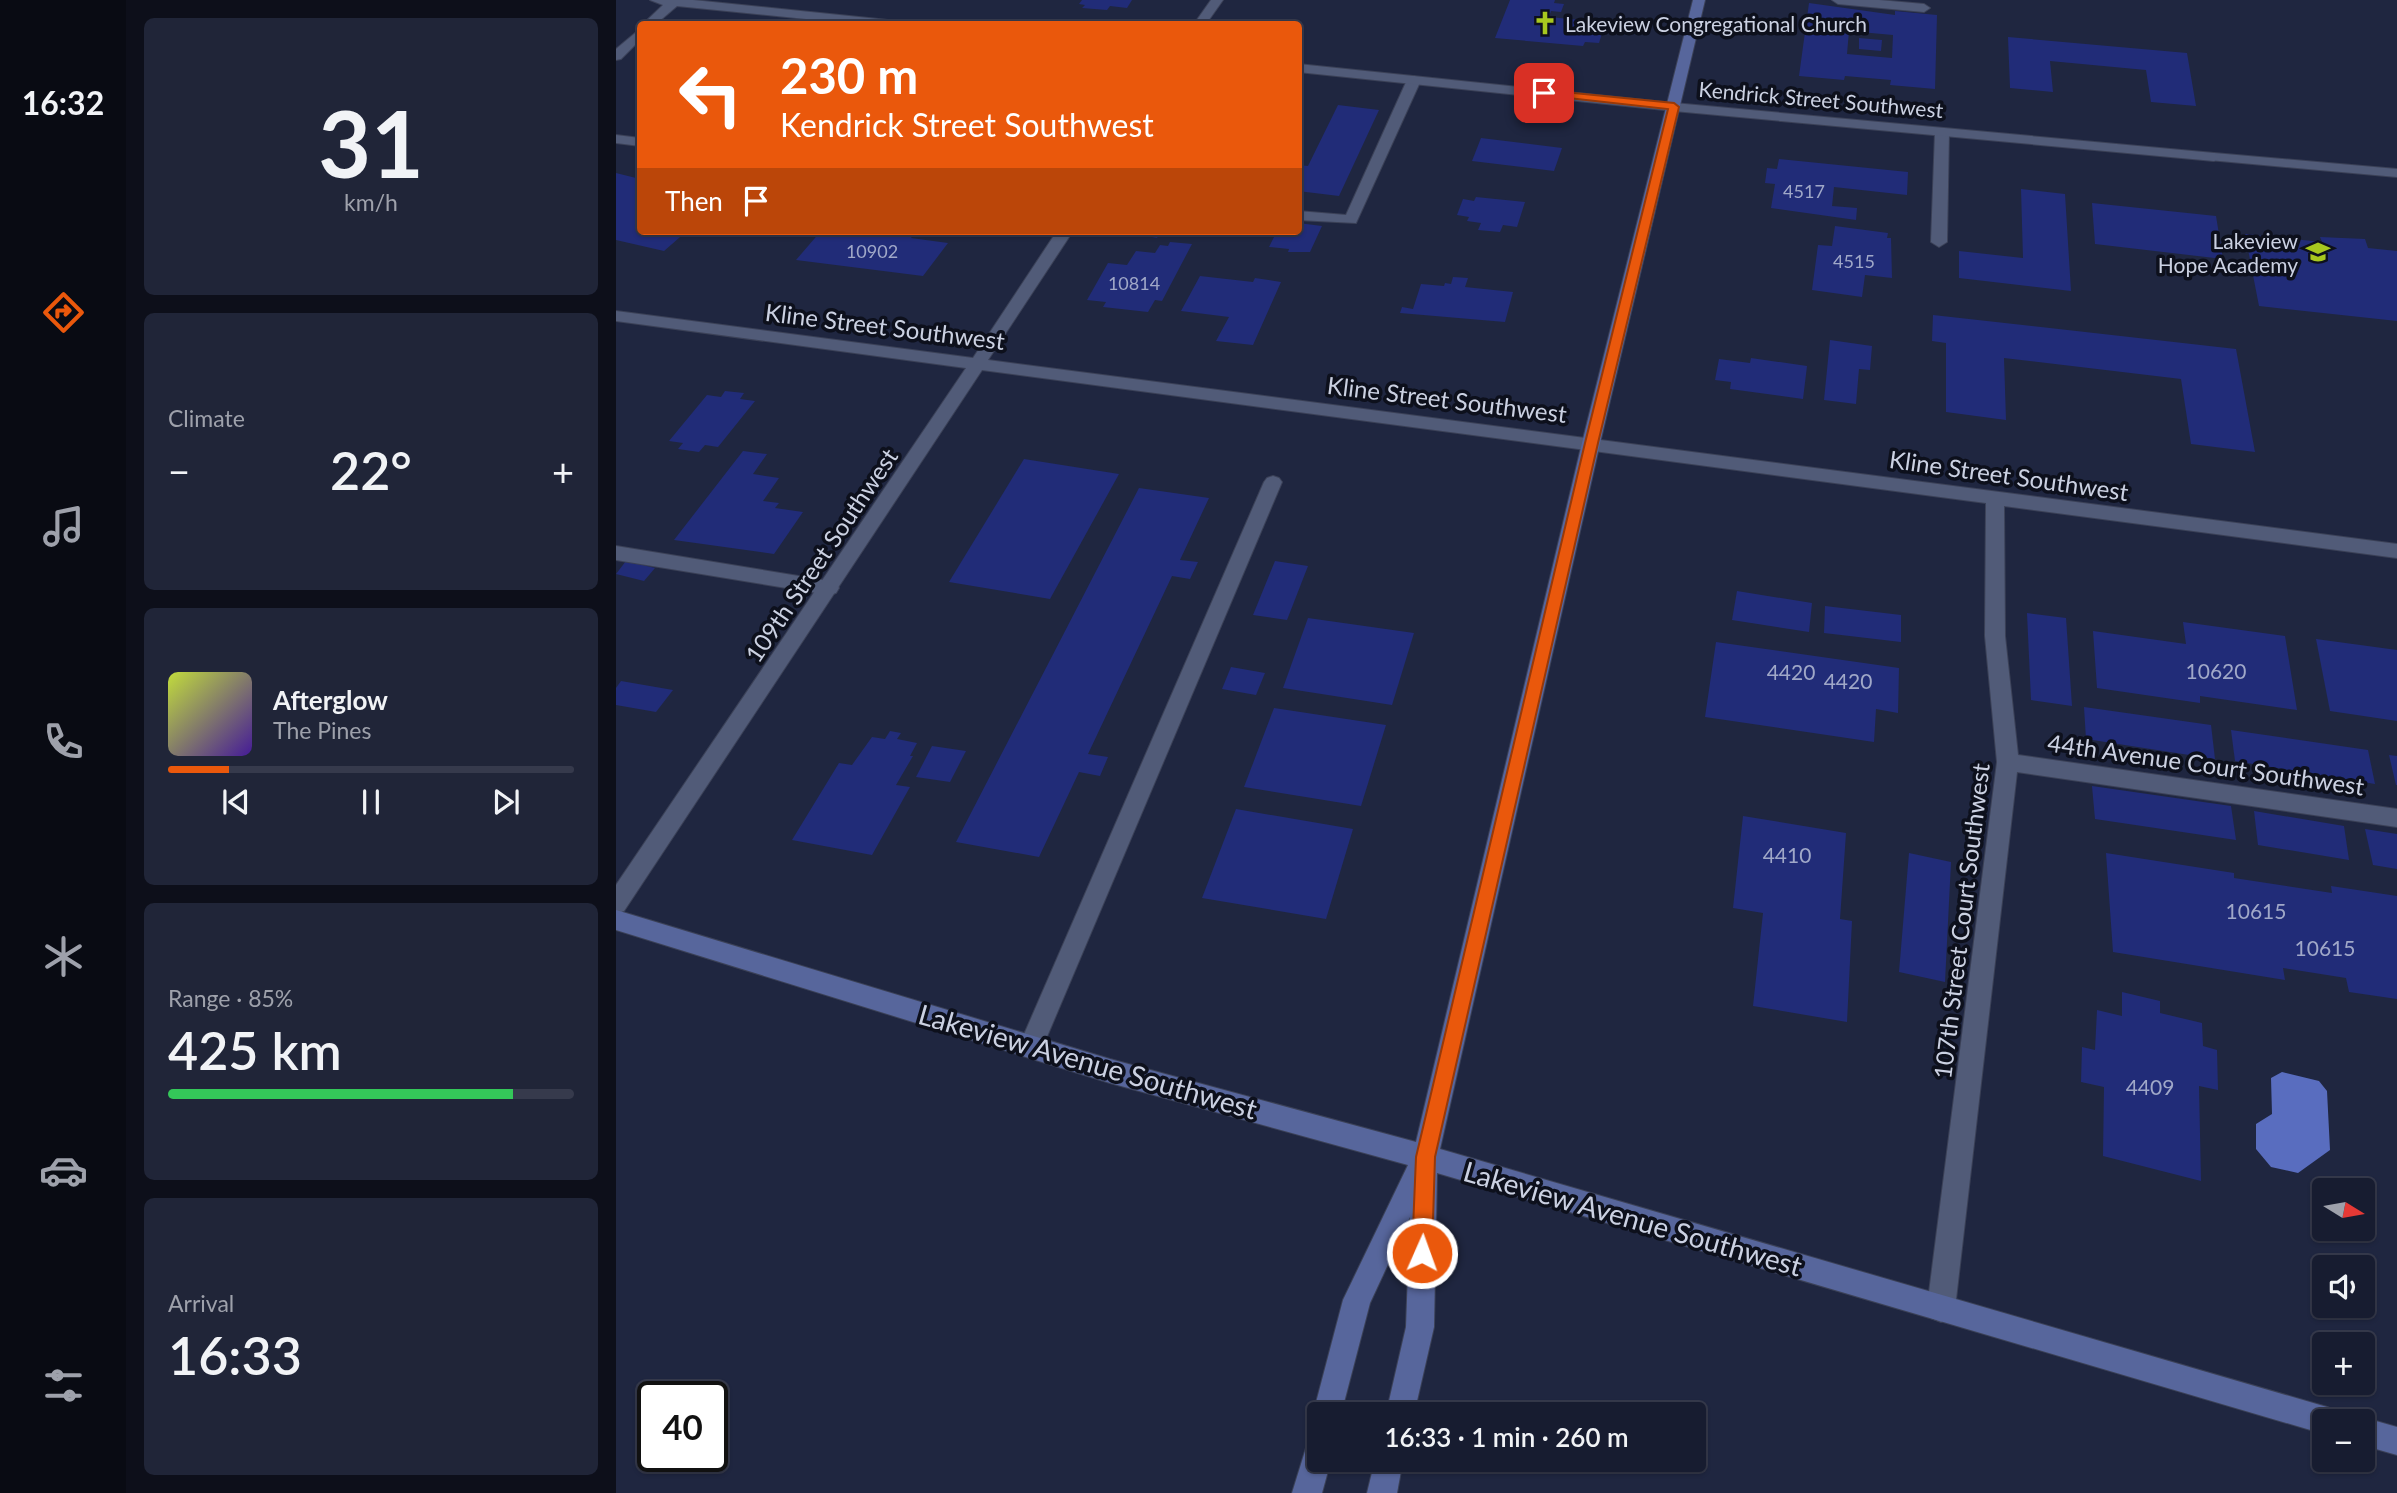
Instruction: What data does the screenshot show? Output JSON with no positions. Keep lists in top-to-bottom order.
{
  "streets": {
    "street": [
      "Kendrick Street Southwest",
      "Kline Street Southwest",
      "109th Street Southwest",
      "44th Avenue Court Southwest",
      "107th Street Court Southwest",
      "Lakeview Avenue Southwest"
    ]
  },
  "crossings": [
    ["Kline Street Southwest", "109th Street Southwest"],
    ["Kline Street Southwest", "107th Street Court Southwest"],
    ["44th Avenue Court Southwest", "107th Street Court Southwest"],
    ["107th Street Court Southwest", "Lakeview Avenue Southwest"]
  ],
  "places": {
    "church": ["Lakeview Congregational Church"],
    "school or university": ["Lakeview Hope Academy"]
  },
  "house_numbers": [
    "4517",
    "10902",
    "4515",
    "10814",
    "10620",
    "4420",
    "4420",
    "4410",
    "10615",
    "10615",
    "4409"
  ],
  "north": "right",
  "page": {
    "tabs": "16:32",
    "tile": [
      ["31", "km/h"],
      "Climate",
      ["Range · 85%", "425 km"],
      ["Arrival", "16:33"]
    ],
    "turn": ["230 m", "Kendrick Street Southwest"],
    "then": "Then",
    "heat": ["−", "22°", "+"],
    "song": ["Afterglow", "The Pines"],
    "map_buttons": ["+", "−"],
    "limit": "40",
    "trip": "16:33 · 1 min · 260 m"
  }
}
